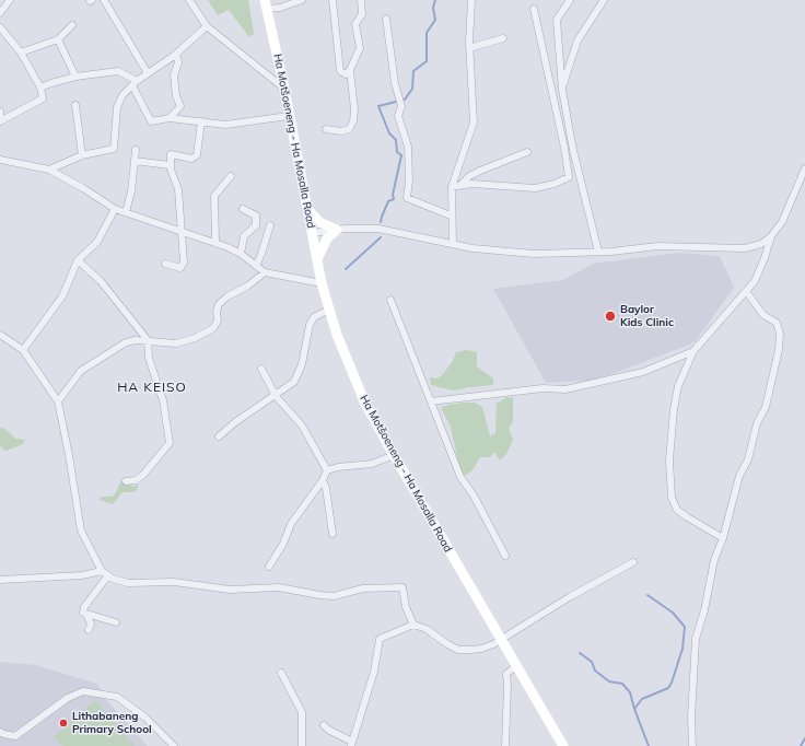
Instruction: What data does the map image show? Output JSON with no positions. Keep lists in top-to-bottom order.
{
  "streets": {
    "main road": ["Ha Motšoeneng - Ha Mosalla Road"]
  },
  "districts": ["HA KEISO"],
  "places": ["Baylor Kids Clinic", "Lithabaneng Primary School"]
}
